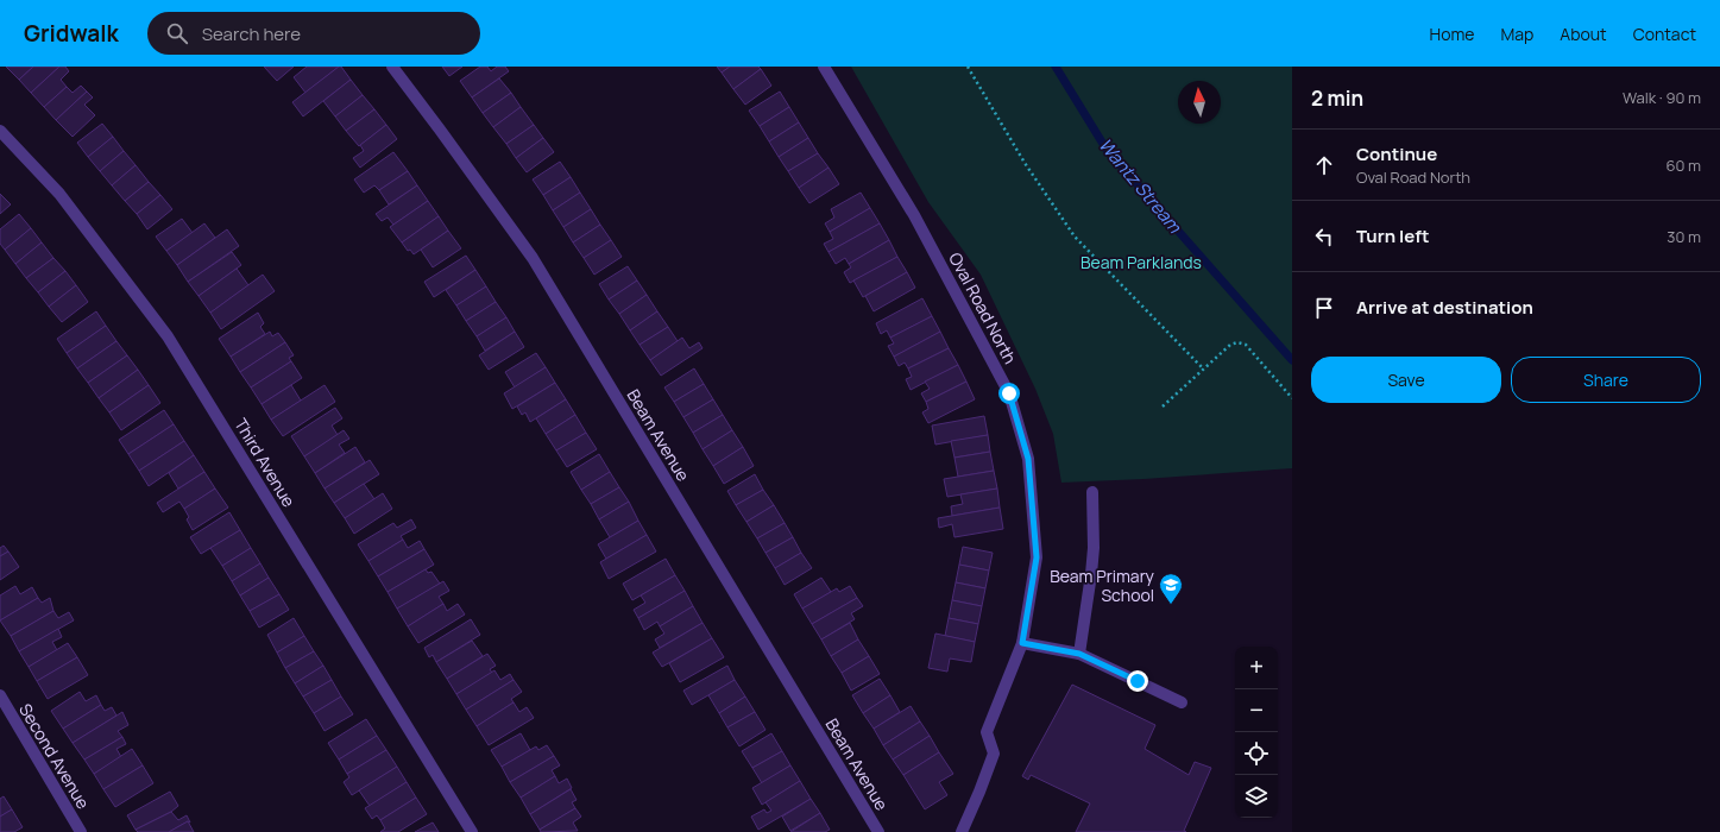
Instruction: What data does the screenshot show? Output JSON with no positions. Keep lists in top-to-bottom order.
{
  "streets": {
    "street": [
      "Oval Road North",
      "Beam Avenue",
      "Third Avenue",
      "Second Avenue"
    ]
  },
  "water": ["Wantz Stream"],
  "parks": ["Beam Parklands"],
  "places": {
    "school or university": ["Beam Primary School"]
  },
  "north": "top",
  "page": {
    "header": "Gridwalk",
    "search": "Search here",
    "nav": [
      "Home",
      "Map",
      "About",
      "Contact"
    ],
    "heading": ["2 min", "Walk · 90 m"],
    "list": [
      ["Continue", "Oval Road North", "60 m"],
      ["Turn left", "30 m"],
      "Arrive at destination"
    ],
    "buttons": ["Save", "Share"],
    "map_buttons": ["+", "−"]
  }
}
